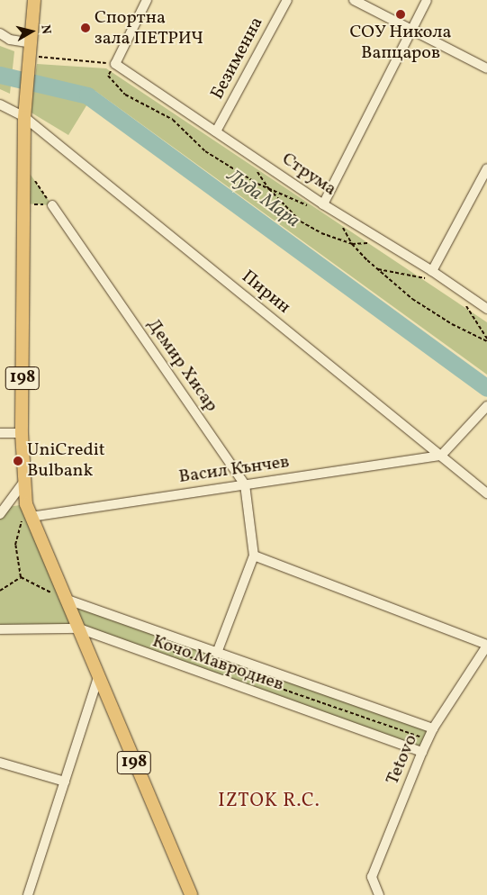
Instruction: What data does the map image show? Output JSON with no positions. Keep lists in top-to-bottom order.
{
  "streets": {
    "main road": ["198"],
    "street": [
      "Безименна",
      "Струма",
      "Пирин",
      "Демир Хисар",
      "Васил Кънчев",
      "Кочо Мавродиев",
      "Tetovo"
    ]
  },
  "crossings": [
    ["Безименна", "Струма"],
    ["Пирин", "198"],
    ["Пирин", "Васил Кънчев"],
    ["Демир Хисар", "Васил Кънчев"],
    ["Демир Хисар", "Кочо Мавродиев"],
    ["198", "Васил Кънчев"],
    ["198", "Кочо Мавродиев"],
    ["Кочо Мавродиев", "Tetovo"]
  ],
  "districts": ["IZTOK R.C."],
  "water": ["Луда Мара"],
  "places": ["СОУ Никола Вапцаров", "Спортна зала ПЕТРИЧ", "UniCredit Bulbank"],
  "north": "right"
}
